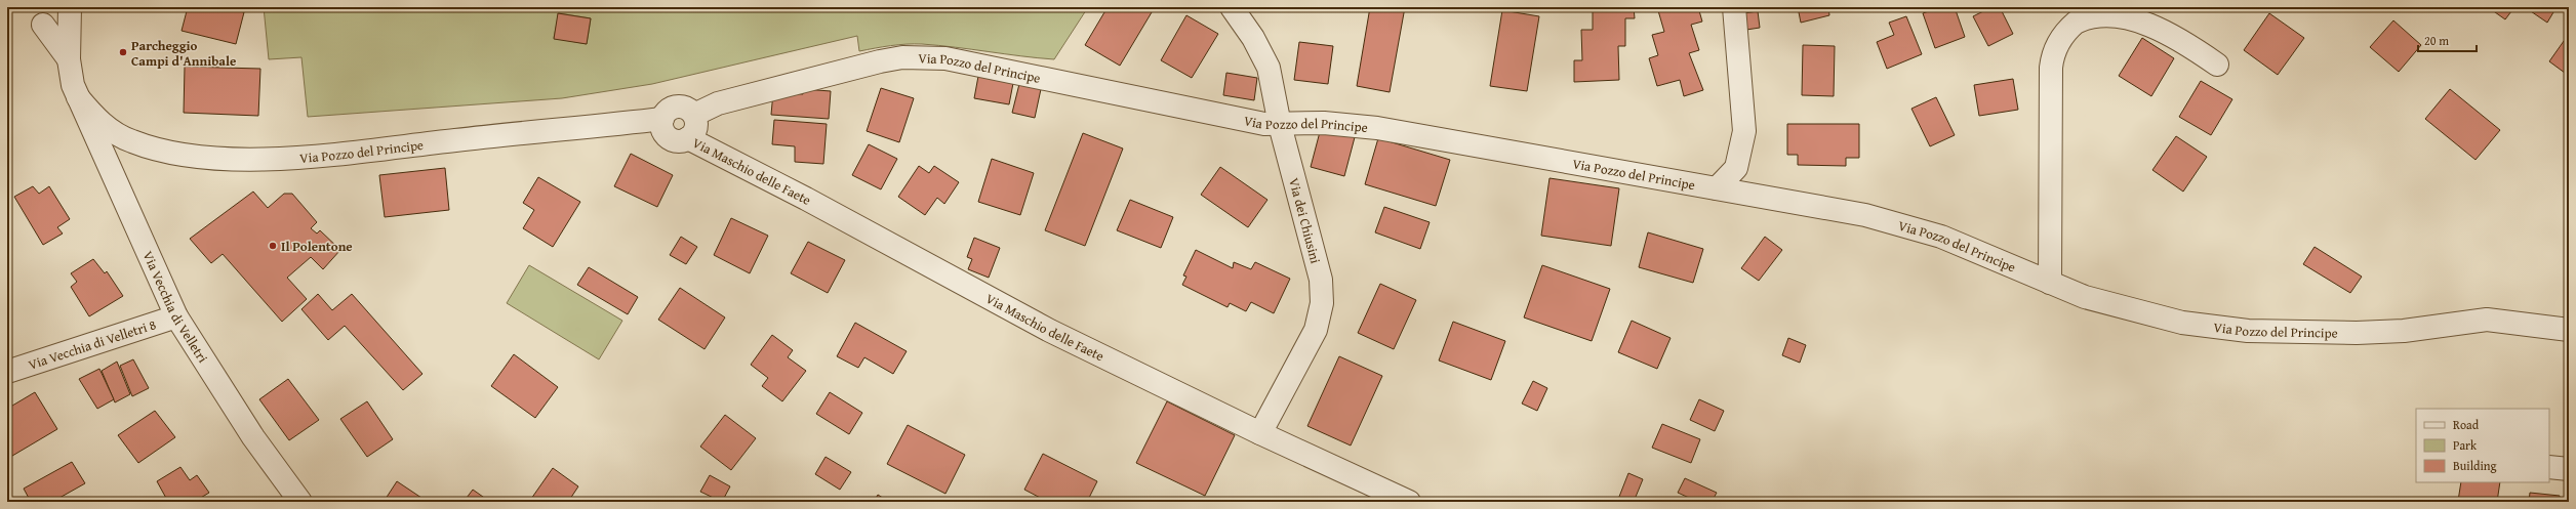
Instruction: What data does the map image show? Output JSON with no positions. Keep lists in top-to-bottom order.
{
  "streets": {
    "street": [
      "Via Pozzo del Principe",
      "Via Maschio delle Faete",
      "Via dei Chiusini",
      "Via Vecchia di Velletri",
      "Via Vecchia di Velletri 8"
    ]
  },
  "crossings": [
    ["Via Pozzo del Principe", "Via Maschio delle Faete"],
    ["Via Pozzo del Principe", "Via dei Chiusini"],
    ["Via Pozzo del Principe", "Via Vecchia di Velletri"],
    ["Via Maschio delle Faete", "Via dei Chiusini"],
    ["Via Vecchia di Velletri", "Via Vecchia di Velletri 8"]
  ],
  "places": ["Parcheggio Campi d'Annibale", "Il Polentone"],
  "legend": ["Road", "Park", "Building"],
  "scale_bar": "20 m"
}
